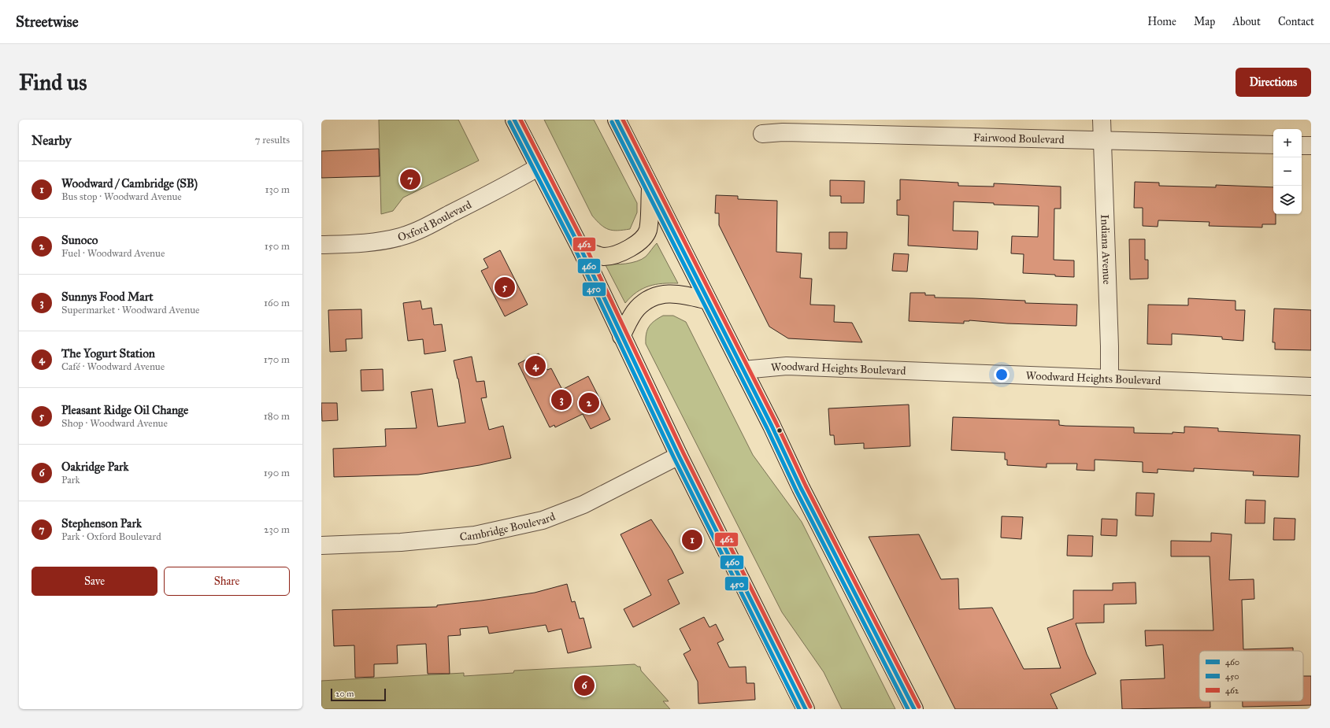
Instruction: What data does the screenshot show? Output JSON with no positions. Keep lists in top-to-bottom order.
{
  "streets": {
    "street": [
      "Fairwood Boulevard",
      "Oxford Boulevard",
      "Indiana Avenue",
      "Woodward Heights Boulevard",
      "Cambridge Boulevard"
    ]
  },
  "crossings": [
    ["Fairwood Boulevard", "Indiana Avenue"],
    ["Indiana Avenue", "Woodward Heights Boulevard"]
  ],
  "lines": ["transit line 460", "transit line 462", "transit line 450"],
  "legend": ["460", "450", "462"],
  "scale_bar": "20 m",
  "page": {
    "header": "Streetwise",
    "nav": [
      "Home",
      "Map",
      "About",
      "Contact"
    ],
    "buttons": [
      "Directions",
      ["Save", "Share"]
    ],
    "title": "Find us",
    "heading": ["Nearby", "7 results"],
    "map_buttons": ["+", "−"],
    "list": [
      {
        "mark": "1",
        "name": "Woodward / Cambridge (SB)",
        "note": "Bus stop · Woodward Avenue",
        "value": "130 m"
      },
      {
        "mark": "2",
        "name": "Sunoco",
        "note": "Fuel · Woodward Avenue",
        "value": "150 m"
      },
      {
        "mark": "3",
        "name": "Sunnys Food Mart",
        "note": "Supermarket · Woodward Avenue",
        "value": "160 m"
      },
      {
        "mark": "4",
        "name": "The Yogurt Station",
        "note": "Café · Woodward Avenue",
        "value": "170 m"
      },
      {
        "mark": "5",
        "name": "Pleasant Ridge Oil Change",
        "note": "Shop · Woodward Avenue",
        "value": "180 m"
      },
      {
        "mark": "6",
        "name": "Oakridge Park",
        "note": "Park",
        "value": "190 m"
      },
      {
        "mark": "7",
        "name": "Stephenson Park",
        "note": "Park · Oxford Boulevard",
        "value": "230 m"
      }
    ],
    "pins": [
      "7",
      "5",
      "4",
      "3",
      "2",
      "1",
      "6"
    ],
    "scale": "20 m"
  }
}
